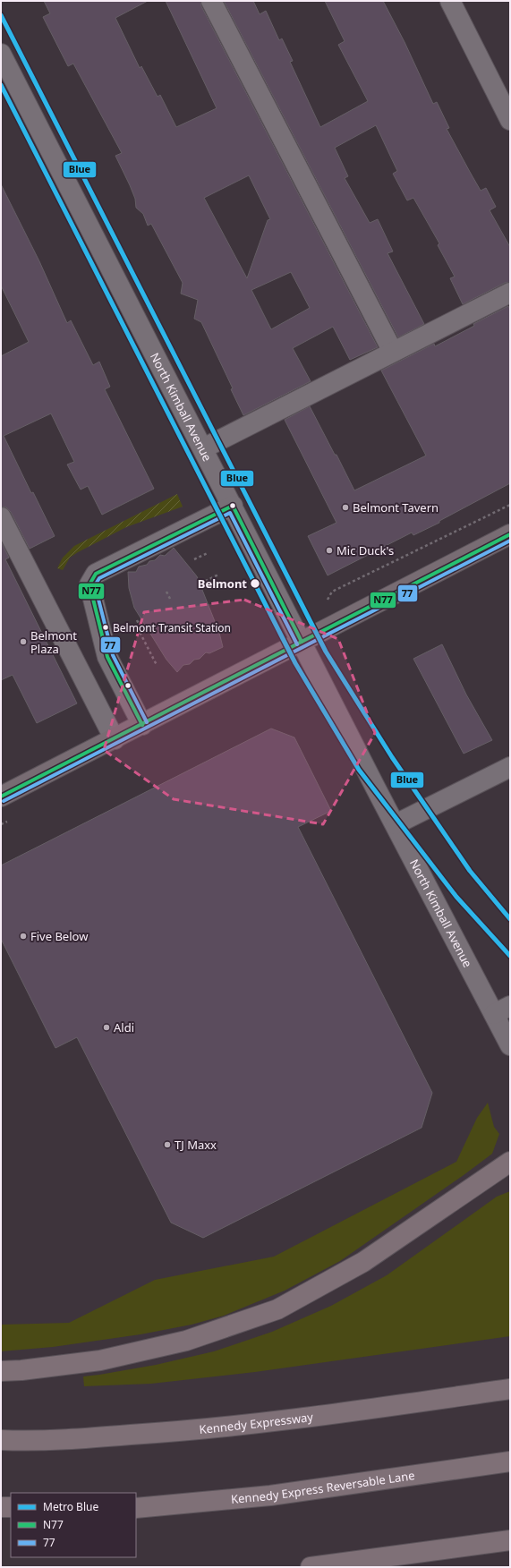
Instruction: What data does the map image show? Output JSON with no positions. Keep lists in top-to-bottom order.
{
  "streets": {
    "highway": ["Kennedy Expressway", "Kennedy Express Reversable Lane"],
    "street": ["North Kimball Avenue"]
  },
  "places": [
    "Belmont Tavern",
    "Mic Duck's",
    "Belmont",
    "Belmont Transit Station",
    "Belmont Plaza",
    "Five Below",
    "Aldi",
    "TJ Maxx"
  ],
  "lines": ["metro line Blue", "transit line N77", "transit line 77"],
  "legend": ["Metro Blue", "N77", "77"]
}
